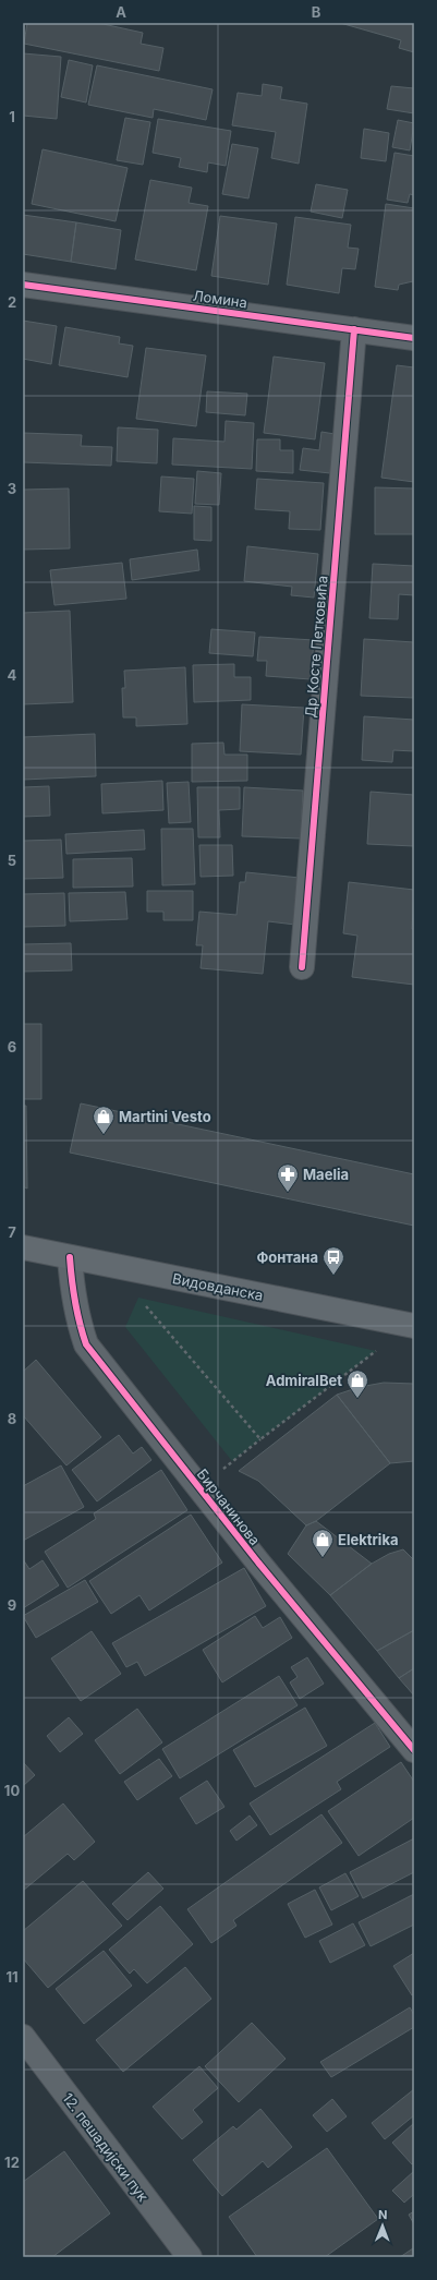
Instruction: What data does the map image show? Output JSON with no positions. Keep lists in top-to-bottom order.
{
  "streets": {
    "main road": ["Видовданска"],
    "street": [
      "Ломина",
      "Др Косте Петковића",
      "Бирчанинова",
      "12. пешадијски пук"
    ]
  },
  "crossings": [
    ["Ломина", "Др Косте Петковића"],
    ["Видовданска", "Бирчанинова"]
  ],
  "places": {
    "shop": ["Martini Vesto", "AdmiralBet", "Elektrika"],
    "pharmacy": ["Maelia"],
    "bus stop": ["Фонтана"]
  },
  "north": "top",
  "grid": {
    "columns": ["A", "B"],
    "rows": [
      "1",
      "2",
      "3",
      "4",
      "5",
      "6",
      "7",
      "8",
      "9",
      "10",
      "11",
      "12"
    ]
  }
}
